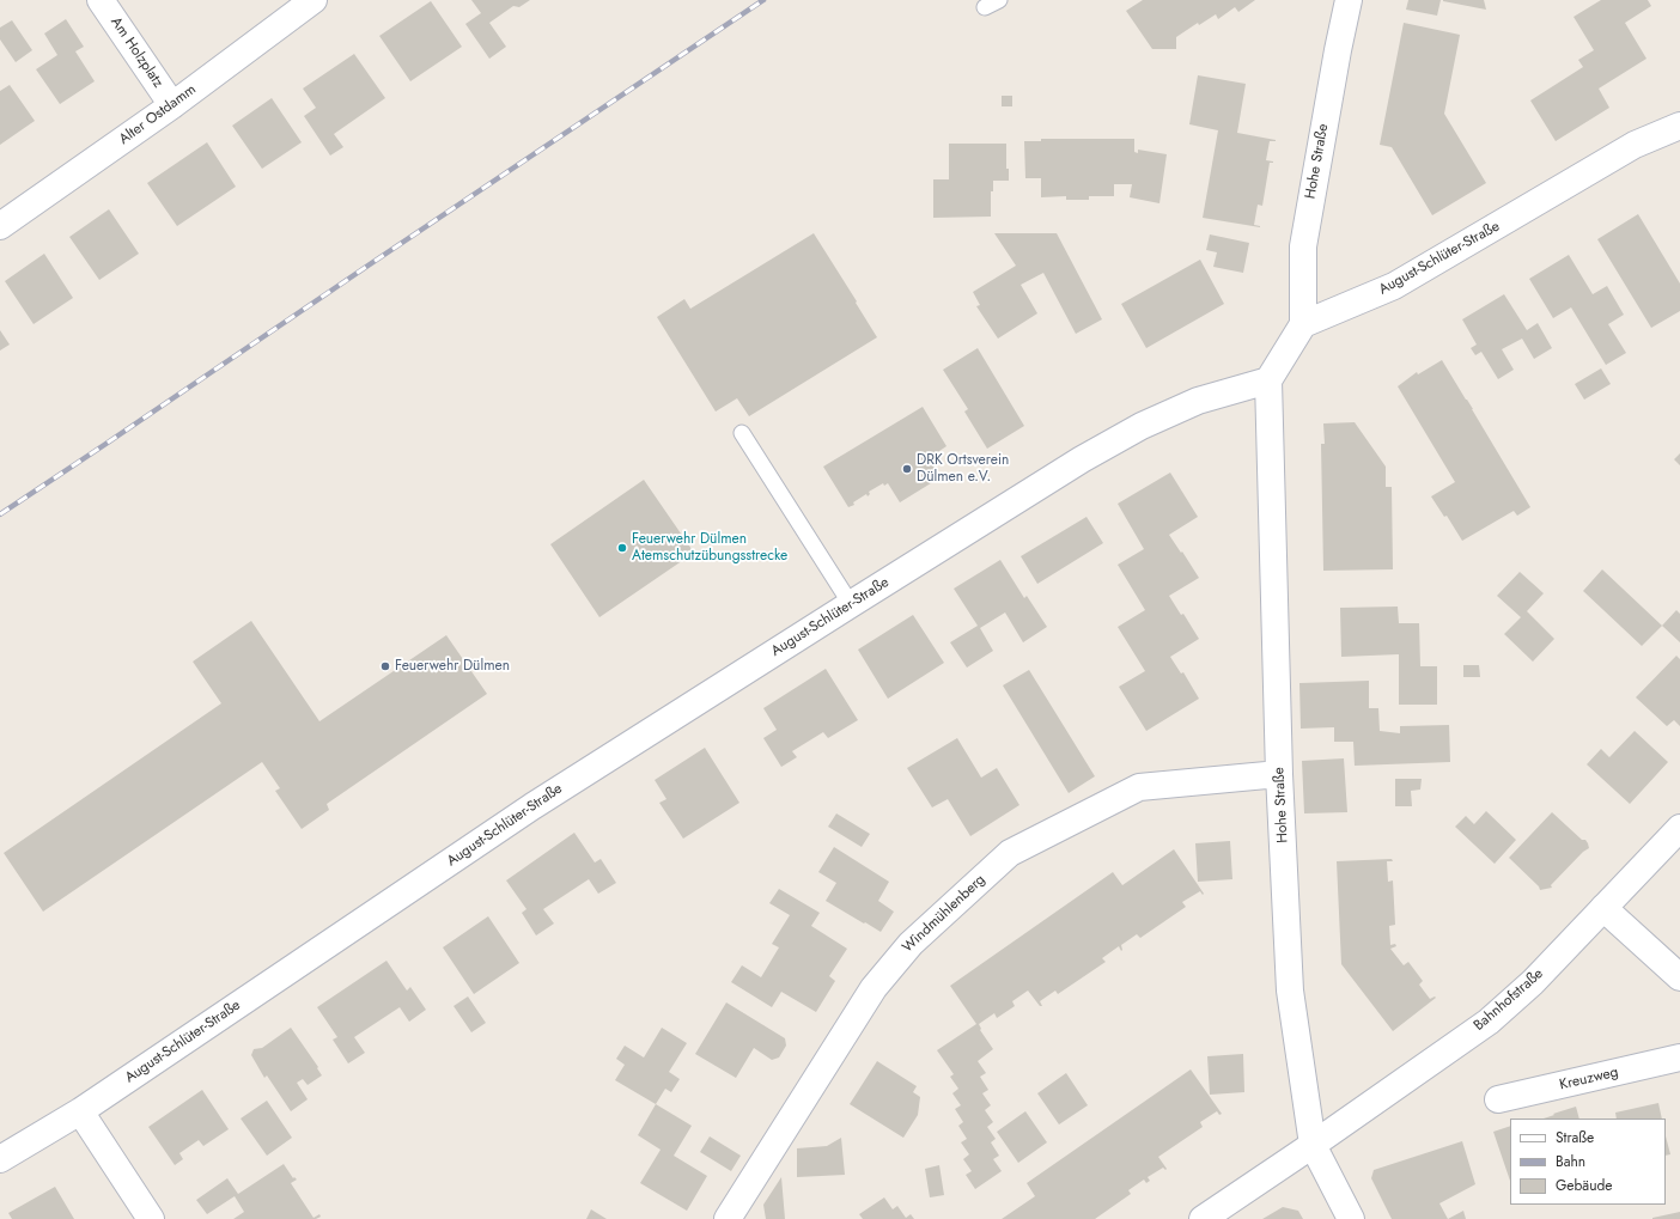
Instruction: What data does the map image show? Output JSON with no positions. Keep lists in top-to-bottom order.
{
  "streets": {
    "street": [
      "Am Holzplatz",
      "Alter Ostdamm",
      "Hohe Straße",
      "August-Schlüter-Straße",
      "Windmühlenberg",
      "Bahnhofstraße",
      "Kreuzweg"
    ]
  },
  "crossings": [
    ["Am Holzplatz", "Alter Ostdamm"],
    ["Hohe Straße", "August-Schlüter-Straße"],
    ["Hohe Straße", "Windmühlenberg"],
    ["Hohe Straße", "Bahnhofstraße"]
  ],
  "places": ["DRK Ortsverein Dülmen e.V.", "Feuerwehr Dülmen Atemschutzübungsstrecke", "Feuerwehr Dülmen"],
  "legend": ["Straße", "Bahn", "Gebäude"]
}
